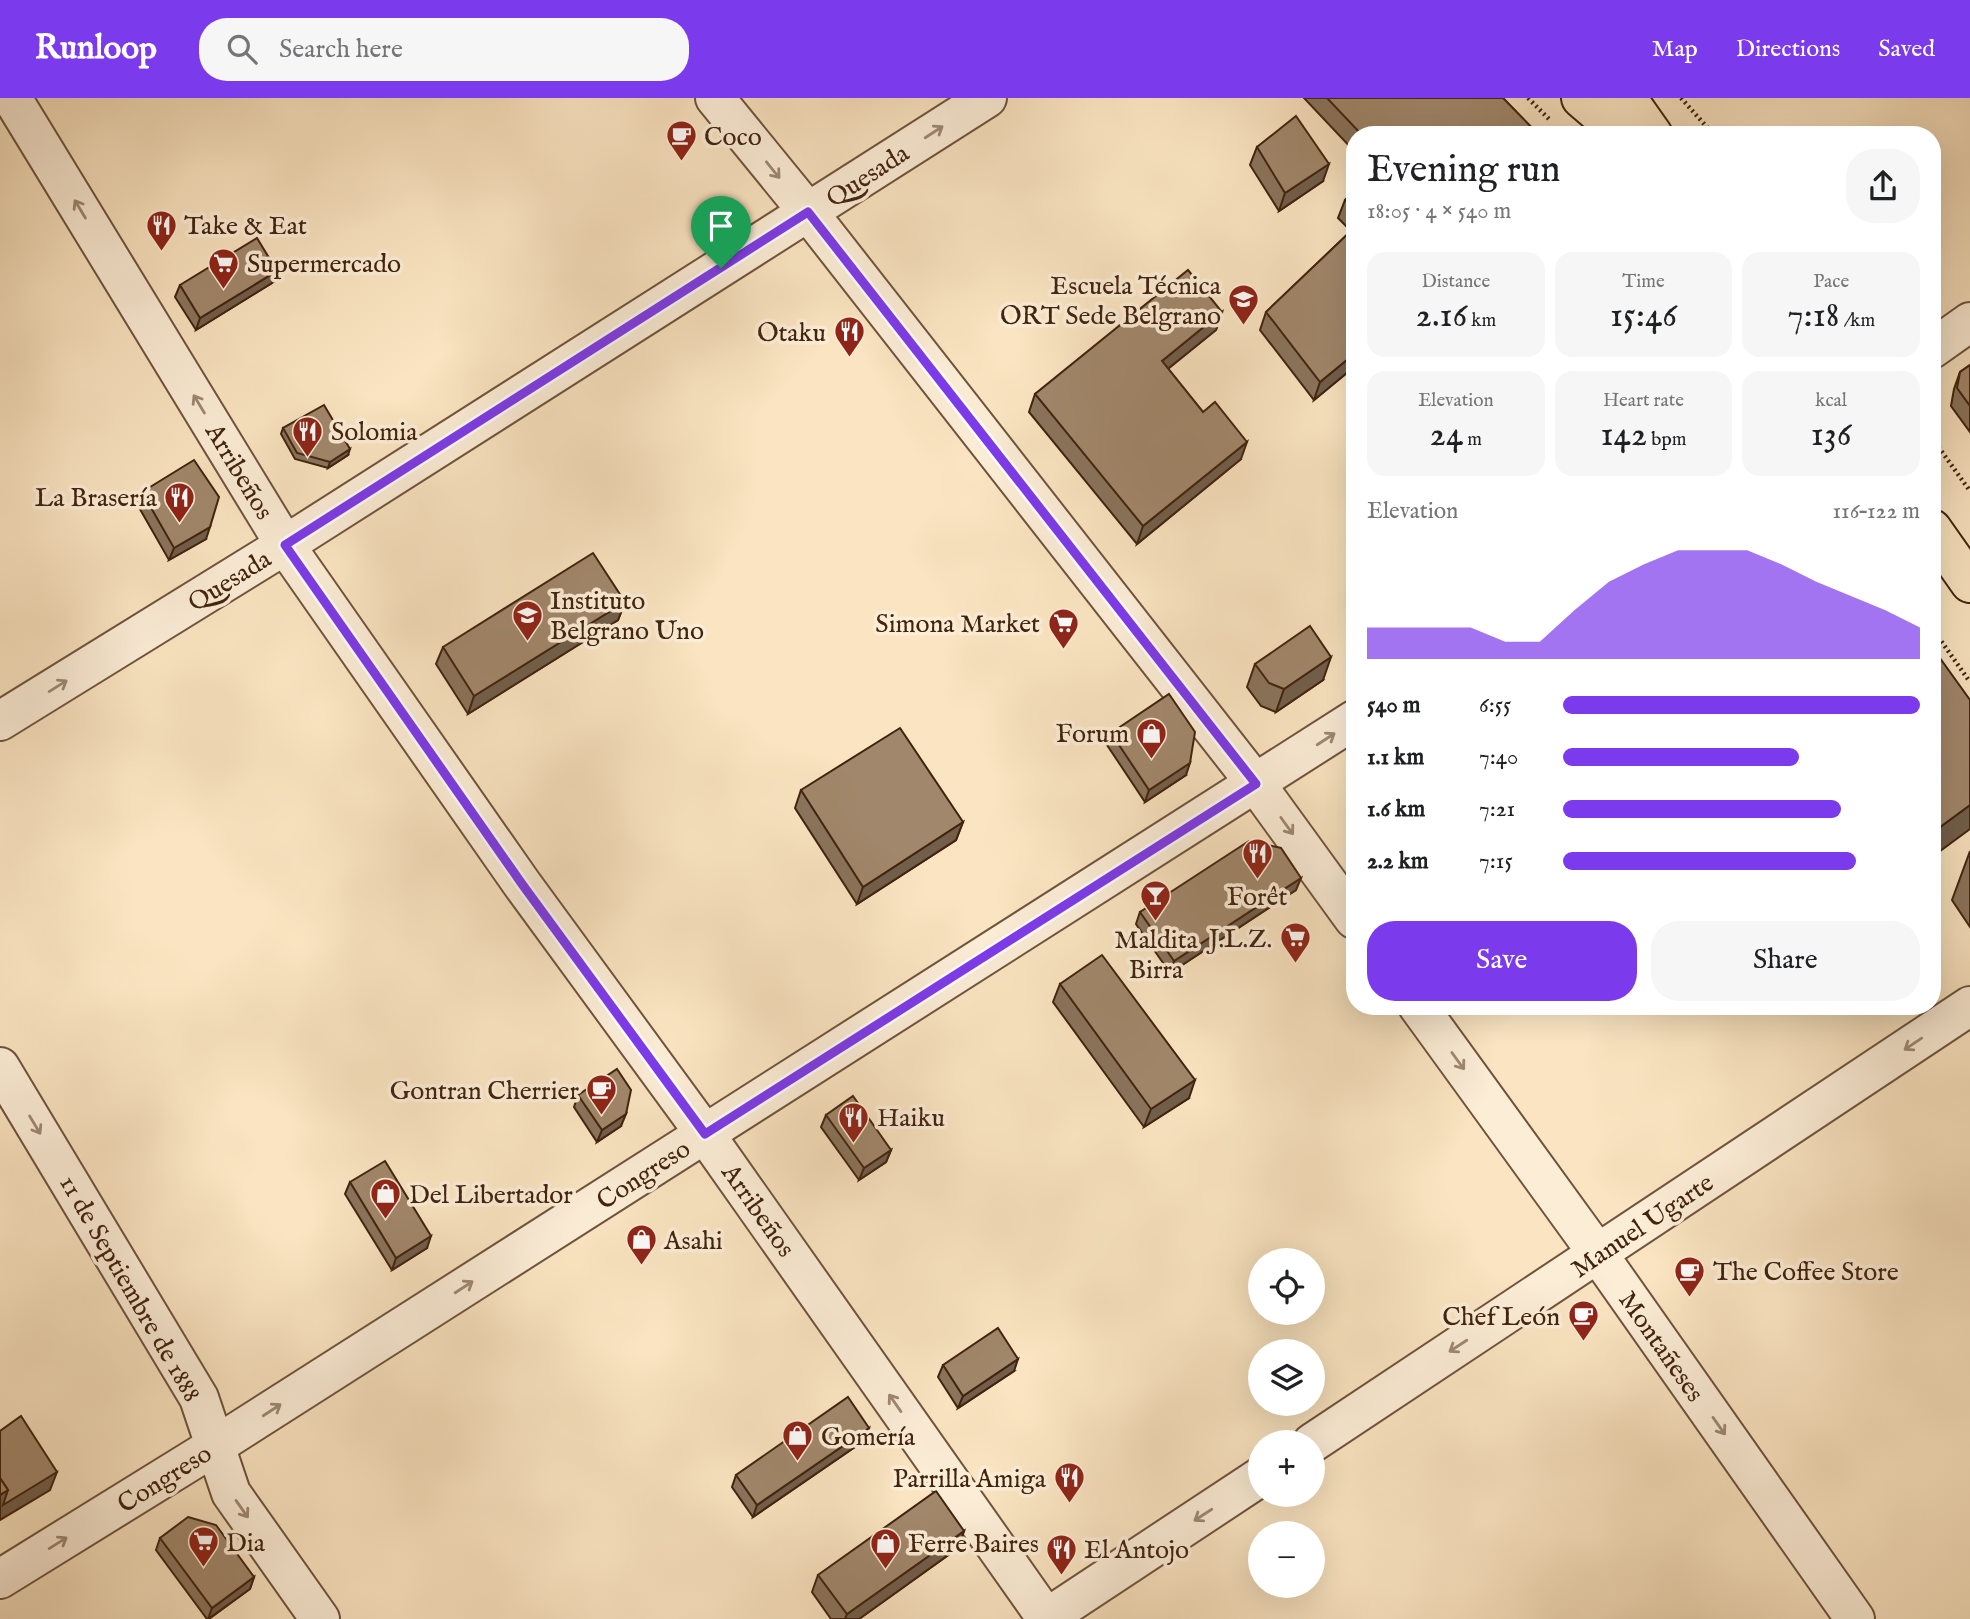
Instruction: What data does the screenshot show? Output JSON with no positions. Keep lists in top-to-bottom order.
{
  "streets": {
    "street": [
      "Quesada",
      "Arribeños",
      "Congreso",
      "Manuel Ugarte",
      "11 de Septiembre de 1888",
      "Montañeses"
    ]
  },
  "crossings": [
    ["Quesada", "Arribeños"],
    ["Arribeños", "Congreso"],
    ["Congreso", "11 de Septiembre de 1888"],
    ["Manuel Ugarte", "Montañeses"]
  ],
  "one_way": [
    "Quesada",
    "Arribeños",
    "Congreso",
    "Manuel Ugarte",
    "11 de Septiembre de 1888",
    "Montañeses"
  ],
  "places": {
    "cafe": [
      "Coco",
      "Gontran Cherrier",
      "The Coffee Store",
      "Chef León"
    ],
    "restaurant": [
      "Take & Eat",
      "Otaku",
      "Solomia",
      "La Brasería",
      "Forêt",
      "Haiku",
      "Parrilla Amiga",
      "El Antojo"
    ],
    "supermarket": [
      "Supermercado",
      "Simona Market",
      "J.L.Z.",
      "Dia"
    ],
    "school or university": ["Escuela Técnica ORT Sede Belgrano", "Instituto Belgrano Uno"],
    "shop": [
      "Forum",
      "Del Libertador",
      "Asahi",
      "Gomería",
      "Ferre Baires"
    ],
    "bar": ["Maldita Birra"]
  },
  "page": {
    "header": "Runloop",
    "search": "Search here",
    "nav": ["Map", "Directions", "Saved"],
    "heading": ["Evening run", "18:05 · 4 × 540 m"],
    "stats": [
      ["Distance", "2.16 km"],
      ["Time", "15:46"],
      ["Pace", "7:18 /km"],
      ["Elevation", "24 m"],
      ["Heart rate", "142 bpm"],
      ["kcal", "136"]
    ],
    "chart": ["Elevation", "116–122 m"],
    "list": [
      {
        "name": "540 m",
        "note": "6:55"
      },
      {
        "name": "1.1 km",
        "note": "7:40"
      },
      {
        "name": "1.6 km",
        "note": "7:21"
      },
      {
        "name": "2.2 km",
        "note": "7:15"
      }
    ],
    "buttons": ["Save", "Share"],
    "map_buttons": ["+", "−"]
  }
}
